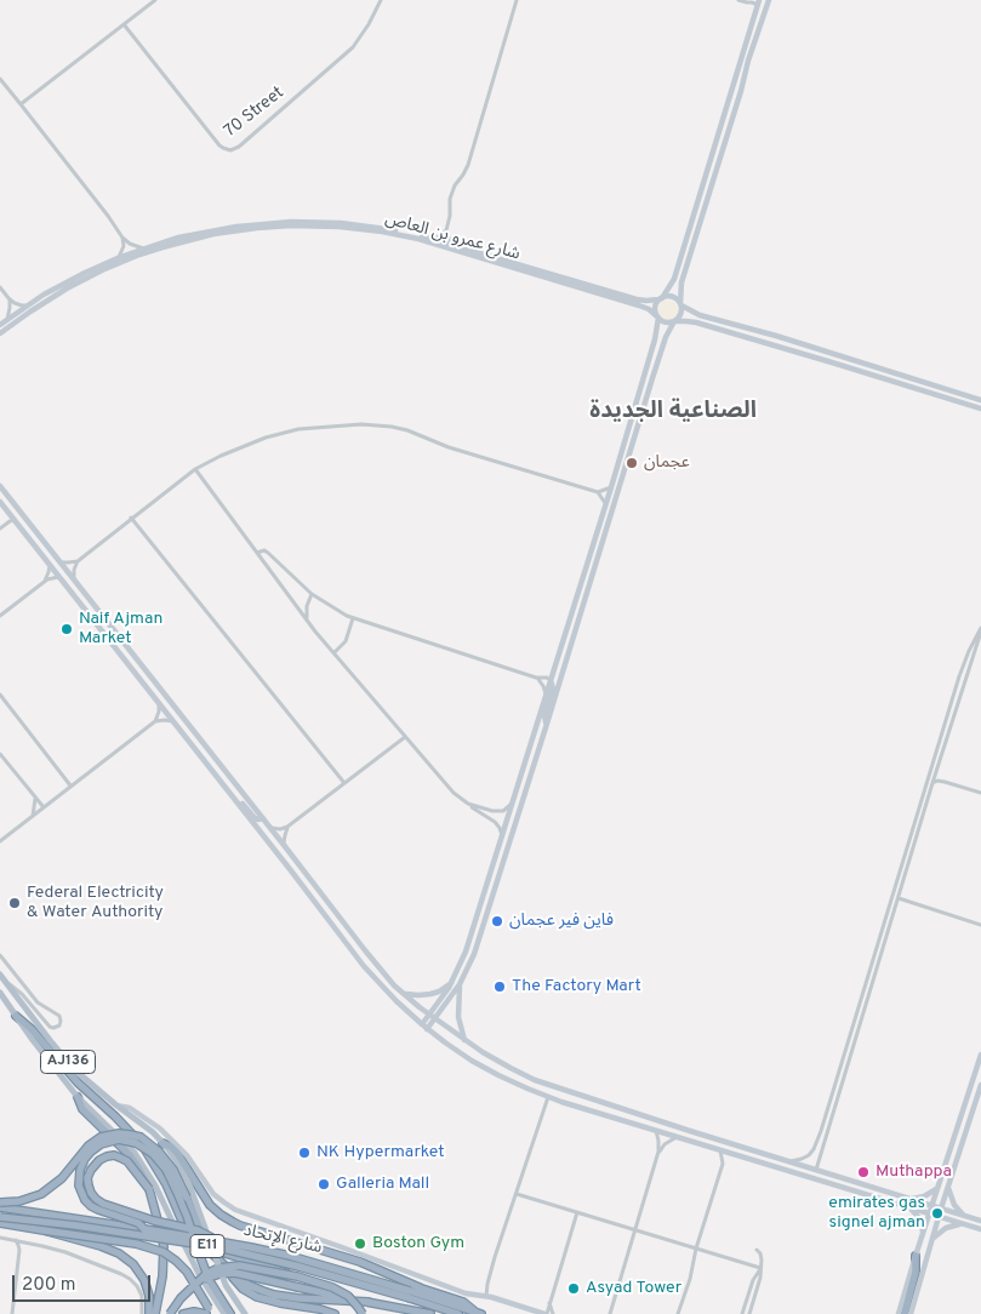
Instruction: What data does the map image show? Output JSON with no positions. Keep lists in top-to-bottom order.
{
  "streets": {
    "highway": ["شارع الإتحاد", "E11"],
    "main road": ["شارع عمرو بن العاص", "AJ136"],
    "street": ["70 Street"]
  },
  "crossings": [
    ["AJ136", "شارع الإتحاد"]
  ],
  "districts": ["الصناعية الجديدة"],
  "places": [
    "عجمان",
    "Naif Ajman Market",
    "Federal Electricity & Water Authority",
    "فاين فير عجمان",
    "The Factory Mart",
    "NK Hypermarket",
    "Muthappa",
    "Galleria Mall",
    "emirates gas signel ajman",
    "Boston Gym",
    "Asyad Tower"
  ],
  "scale_bar": "200 m"
}
